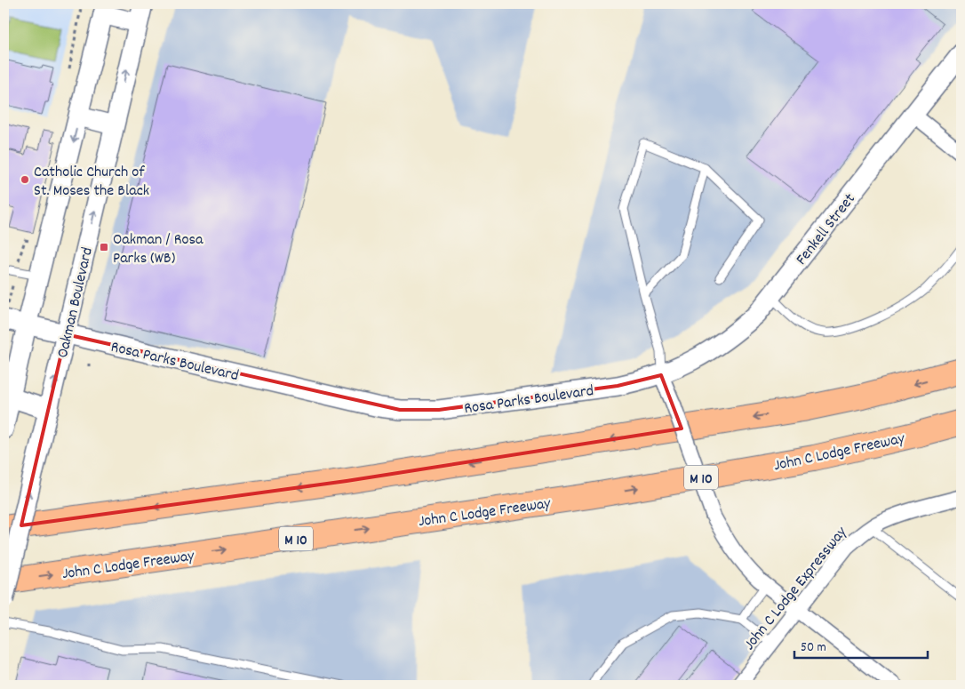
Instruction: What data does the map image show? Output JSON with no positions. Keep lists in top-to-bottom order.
{
  "streets": {
    "highway": ["John C Lodge Freeway", "M 10"],
    "street": [
      "Fenkell Street",
      "Oakman Boulevard",
      "Rosa Parks Boulevard",
      "John C Lodge Expressway"
    ]
  },
  "crossings": [
    ["Fenkell Street", "Rosa Parks Boulevard"],
    ["Oakman Boulevard", "Rosa Parks Boulevard"]
  ],
  "places": {
    "other": ["Catholic Church of St. Moses the Black"],
    "transit": ["Oakman / Rosa Parks (WB)"]
  },
  "scale_bar": "50 m"
}
